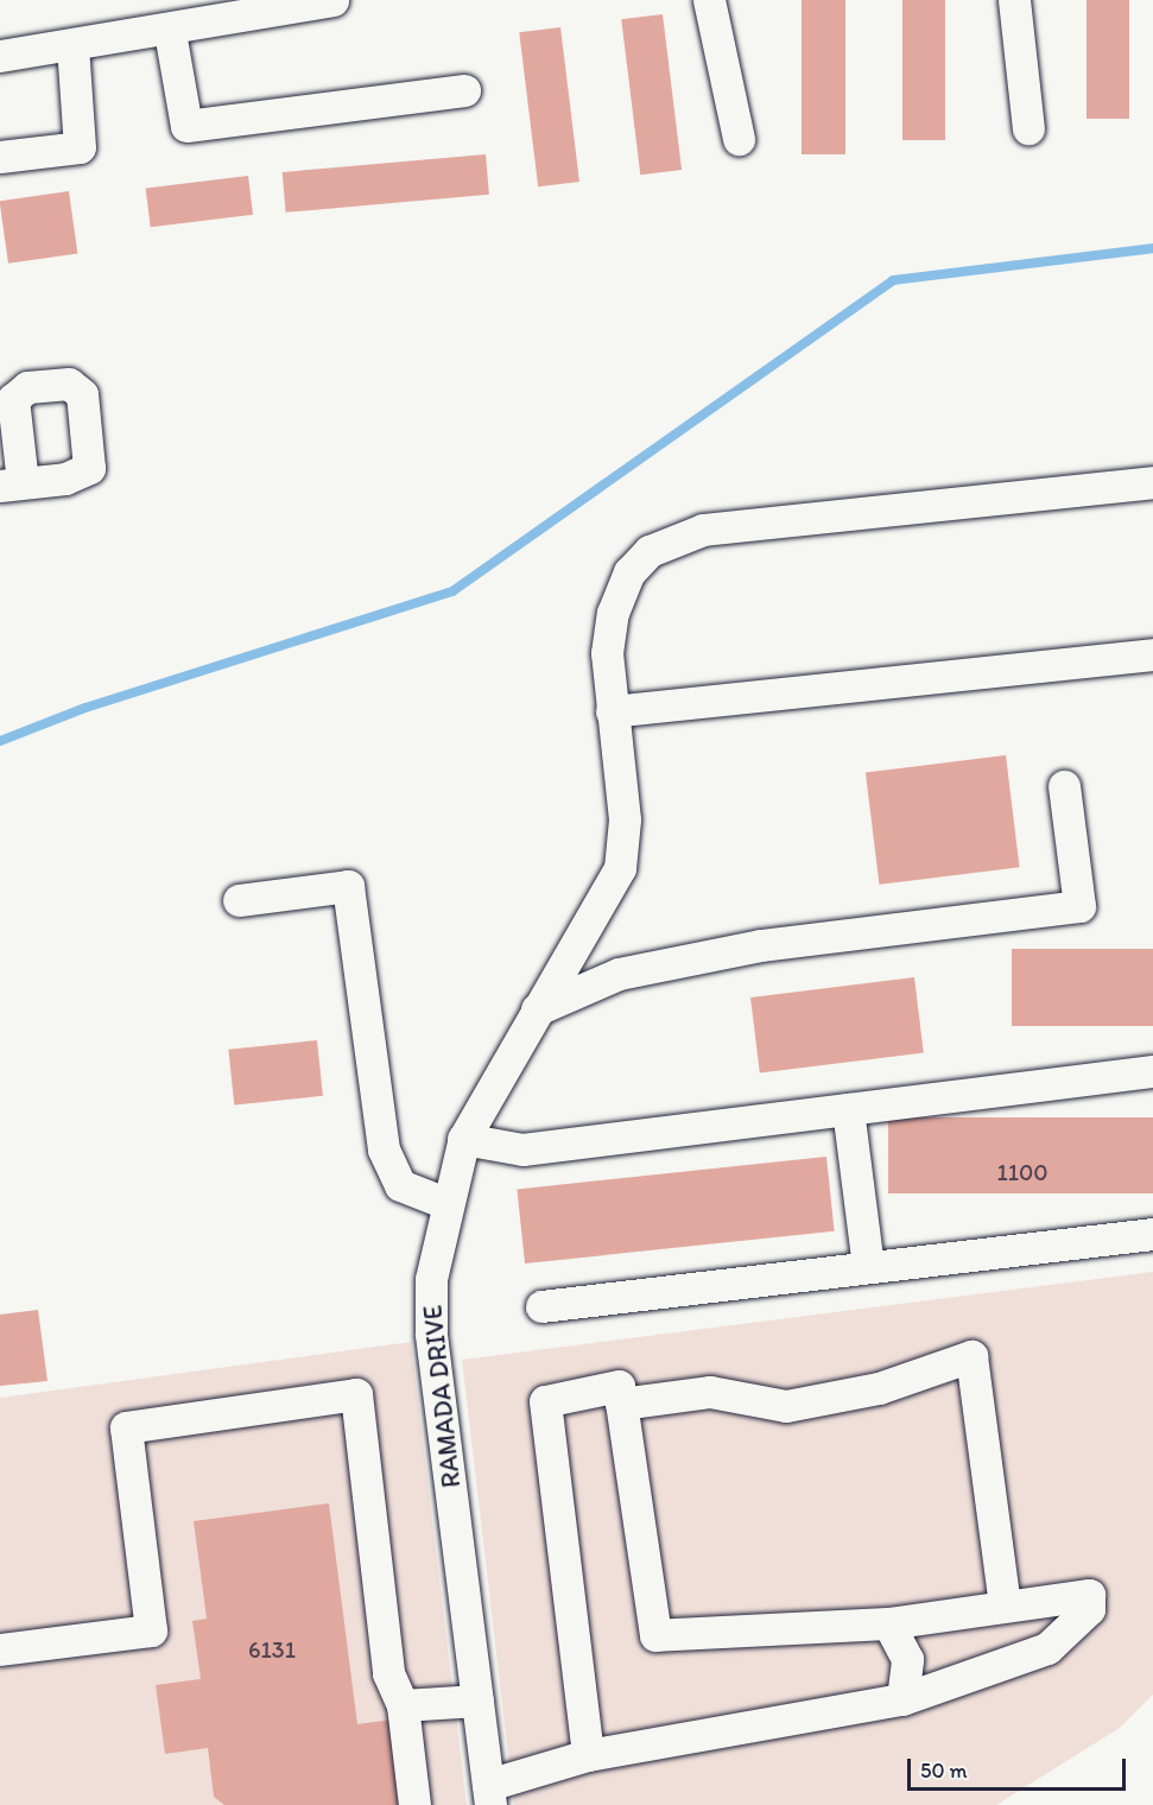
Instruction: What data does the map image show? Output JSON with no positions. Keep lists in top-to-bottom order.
{
  "streets": {
    "street": ["RAMADA DRIVE"]
  },
  "house_numbers": ["1100", "6131"],
  "scale_bar": "50 m"
}
